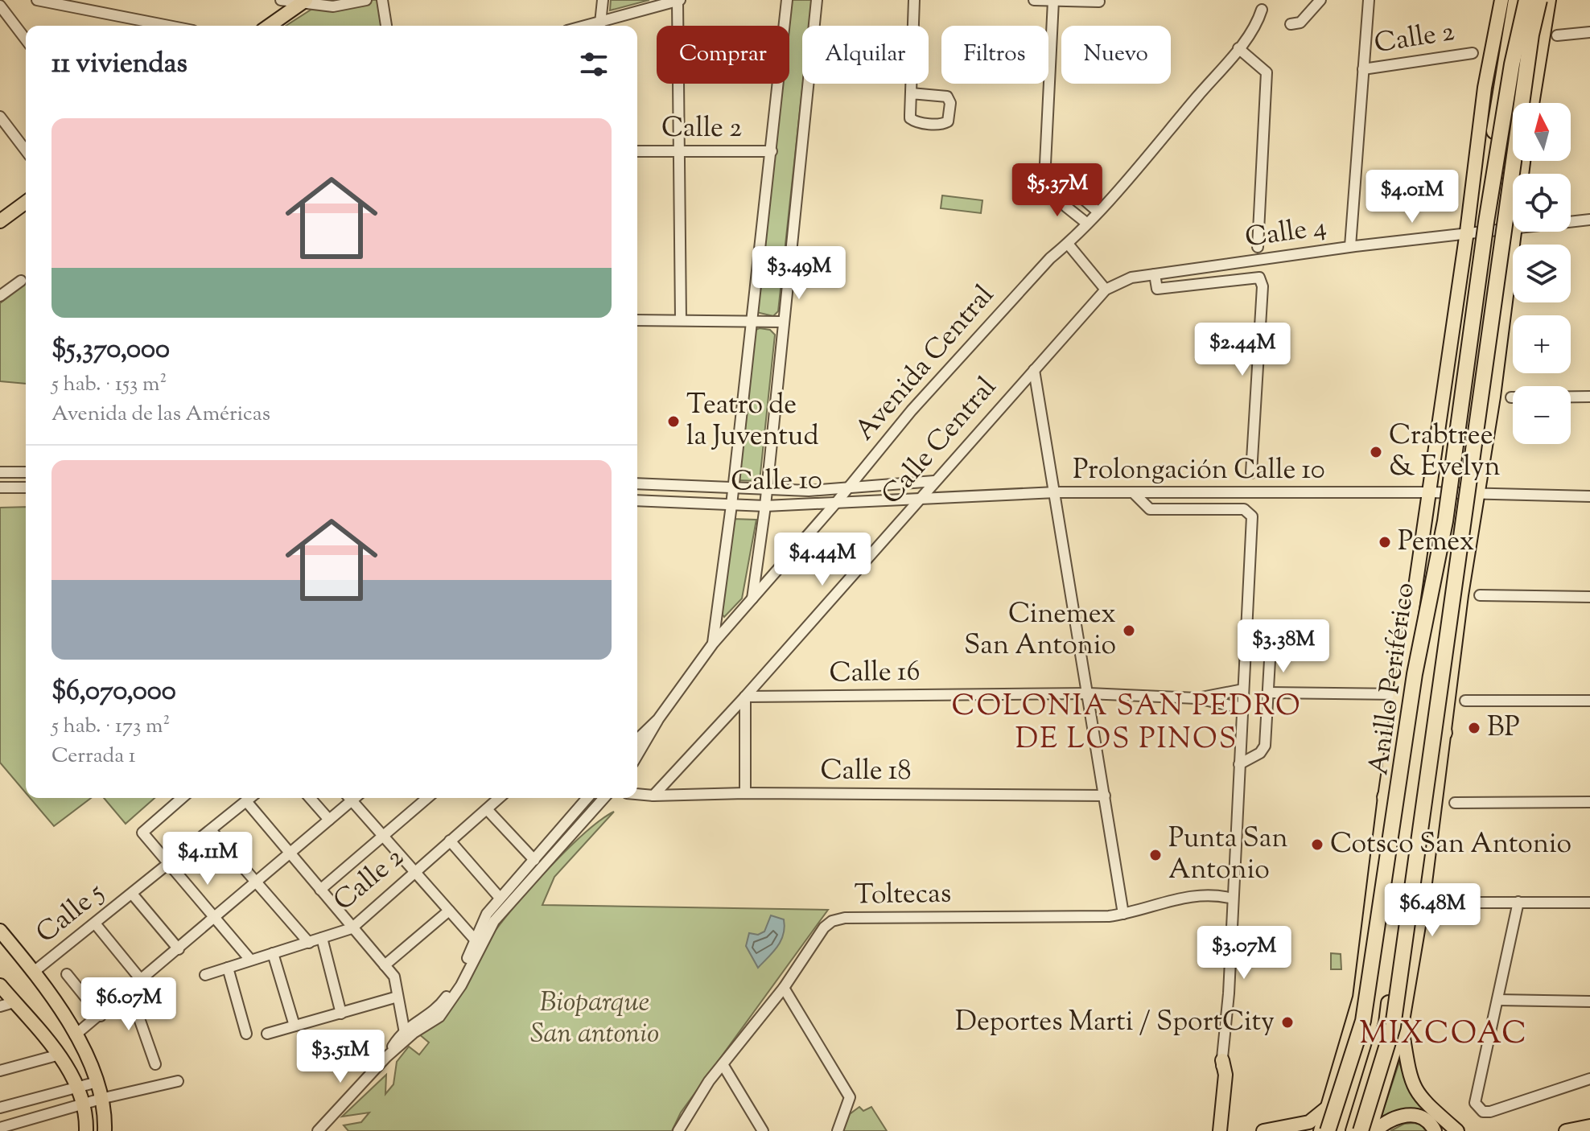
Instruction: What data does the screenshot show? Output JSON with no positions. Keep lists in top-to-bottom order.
{
  "streets": {
    "highway": ["Anillo Periférico"],
    "street": [
      "Calle 2",
      "Calle 4",
      "Avenida Central",
      "Calle Central",
      "Prolongación Calle 10",
      "Calle 10",
      "Calle 16",
      "Calle 18",
      "Toltecas",
      "Calle 5"
    ]
  },
  "crossings": [
    ["Calle 4", "Calle Central"],
    ["Calle 4", "Anillo Periférico"],
    ["Avenida Central", "Calle 10"],
    ["Calle Central", "Prolongación Calle 10"],
    ["Calle Central", "Calle 10"],
    ["Calle Central", "Calle 16"],
    ["Calle Central", "Calle 18"],
    ["Prolongación Calle 10", "Calle 10"]
  ],
  "districts": ["COLONIA SAN PEDRO DE LOS PINOS", "MIXCOAC"],
  "parks": ["Bioparque San antonio"],
  "places": [
    "Teatro de la Juventud",
    "Crabtree & Evelyn",
    "Pemex",
    "Cinemex San Antonio",
    "BP",
    "Cotsco San Antonio",
    "Punta San Antonio",
    "Deportes Marti / SportCity"
  ],
  "north": "top",
  "page": {
    "chip": [
      "Comprar",
      "Alquilar",
      "Filtros",
      "Nuevo"
    ],
    "heading": "11 viviendas",
    "map_buttons": ["+", "−"],
    "list": [
      {
        "name": "$5,370,000",
        "note": "5 hab. · 153 m² · Avenida de las Américas"
      },
      {
        "name": "$6,070,000",
        "note": "5 hab. · 173 m² · Cerrada 1"
      }
    ],
    "price": [
      "$5.37M",
      "$4.01M",
      "$3.49M",
      "$2.44M",
      "$4.44M",
      "$3.38M",
      "$4.11M",
      "$6.48M",
      "$3.07M",
      "$6.07M",
      "$3.51M"
    ]
  }
}
